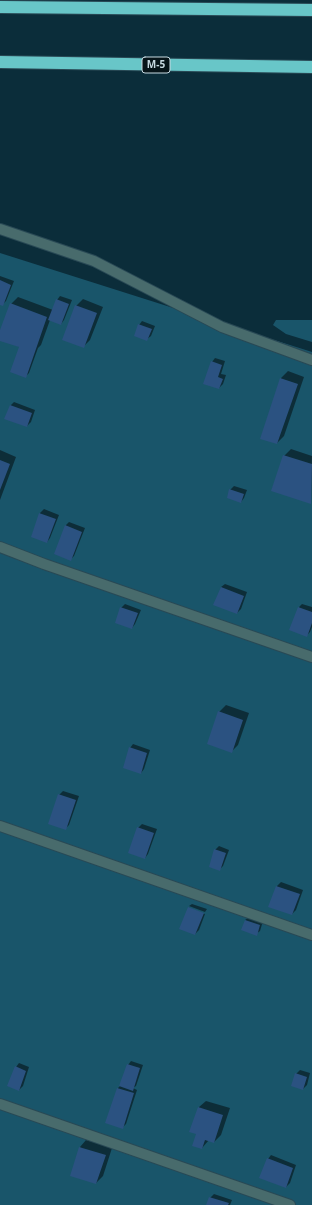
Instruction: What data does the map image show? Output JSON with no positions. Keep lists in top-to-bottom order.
{
  "streets": {
    "highway": ["М-5"]
  }
}
